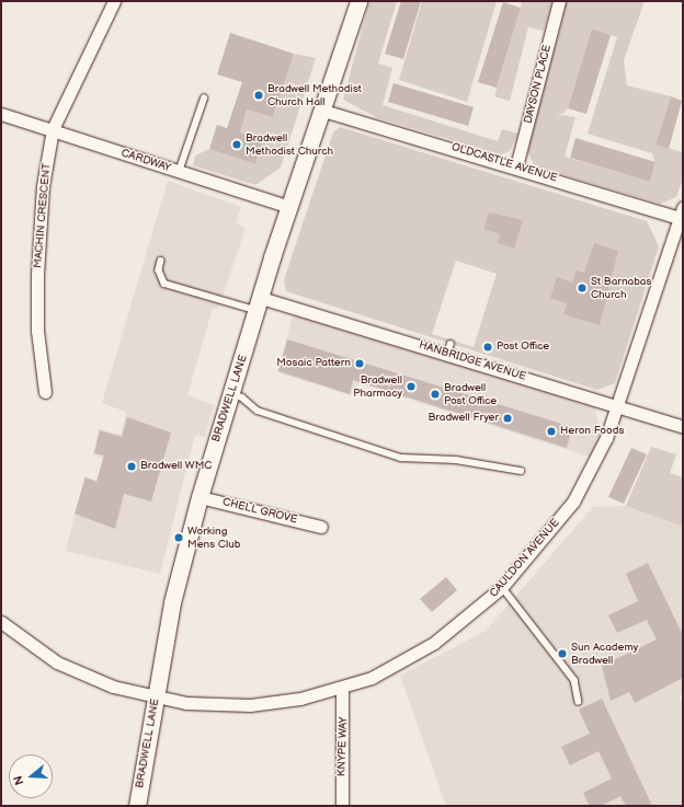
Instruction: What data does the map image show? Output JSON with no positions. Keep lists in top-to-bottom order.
{
  "streets": {
    "street": [
      "DAYSON PLACE",
      "CARDWAY",
      "OLDCASTLE AVENUE",
      "MACHIN CRESCENT",
      "HANBRIDGE AVENUE",
      "BRADWELL LANE",
      "CHELL GROVE",
      "CAULDON AVENUE",
      "KNYPE WAY"
    ]
  },
  "crossings": [
    ["DAYSON PLACE", "OLDCASTLE AVENUE"],
    ["CARDWAY", "MACHIN CRESCENT"],
    ["CARDWAY", "BRADWELL LANE"],
    ["OLDCASTLE AVENUE", "BRADWELL LANE"],
    ["OLDCASTLE AVENUE", "CAULDON AVENUE"],
    ["HANBRIDGE AVENUE", "BRADWELL LANE"],
    ["HANBRIDGE AVENUE", "CAULDON AVENUE"],
    ["BRADWELL LANE", "CHELL GROVE"],
    ["BRADWELL LANE", "CAULDON AVENUE"],
    ["CAULDON AVENUE", "KNYPE WAY"]
  ],
  "places": [
    "Bradwell Methodist Church Hall",
    "Bradwell Methodist Church",
    "St Barnabas Church",
    "Post Office",
    "Mosaic Pattern",
    "Bradwell Pharmacy",
    "Bradwell Post Office",
    "Bradwell Fryer",
    "Heron Foods",
    "Bradwell WMC",
    "Working Mens Club",
    "Sun Academy Bradwell"
  ],
  "north": "left"
}
